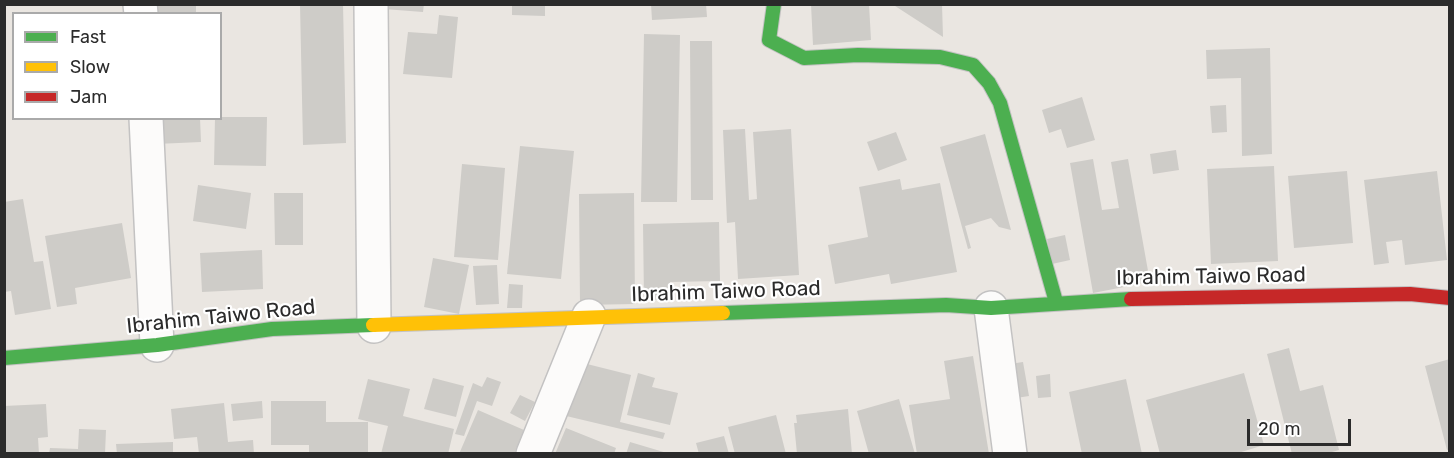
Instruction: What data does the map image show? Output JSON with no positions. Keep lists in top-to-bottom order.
{
  "streets": {
    "main road": ["Ibrahim Taiwo Road"]
  },
  "legend": ["Fast", "Slow", "Jam"],
  "scale_bar": "20 m"
}
